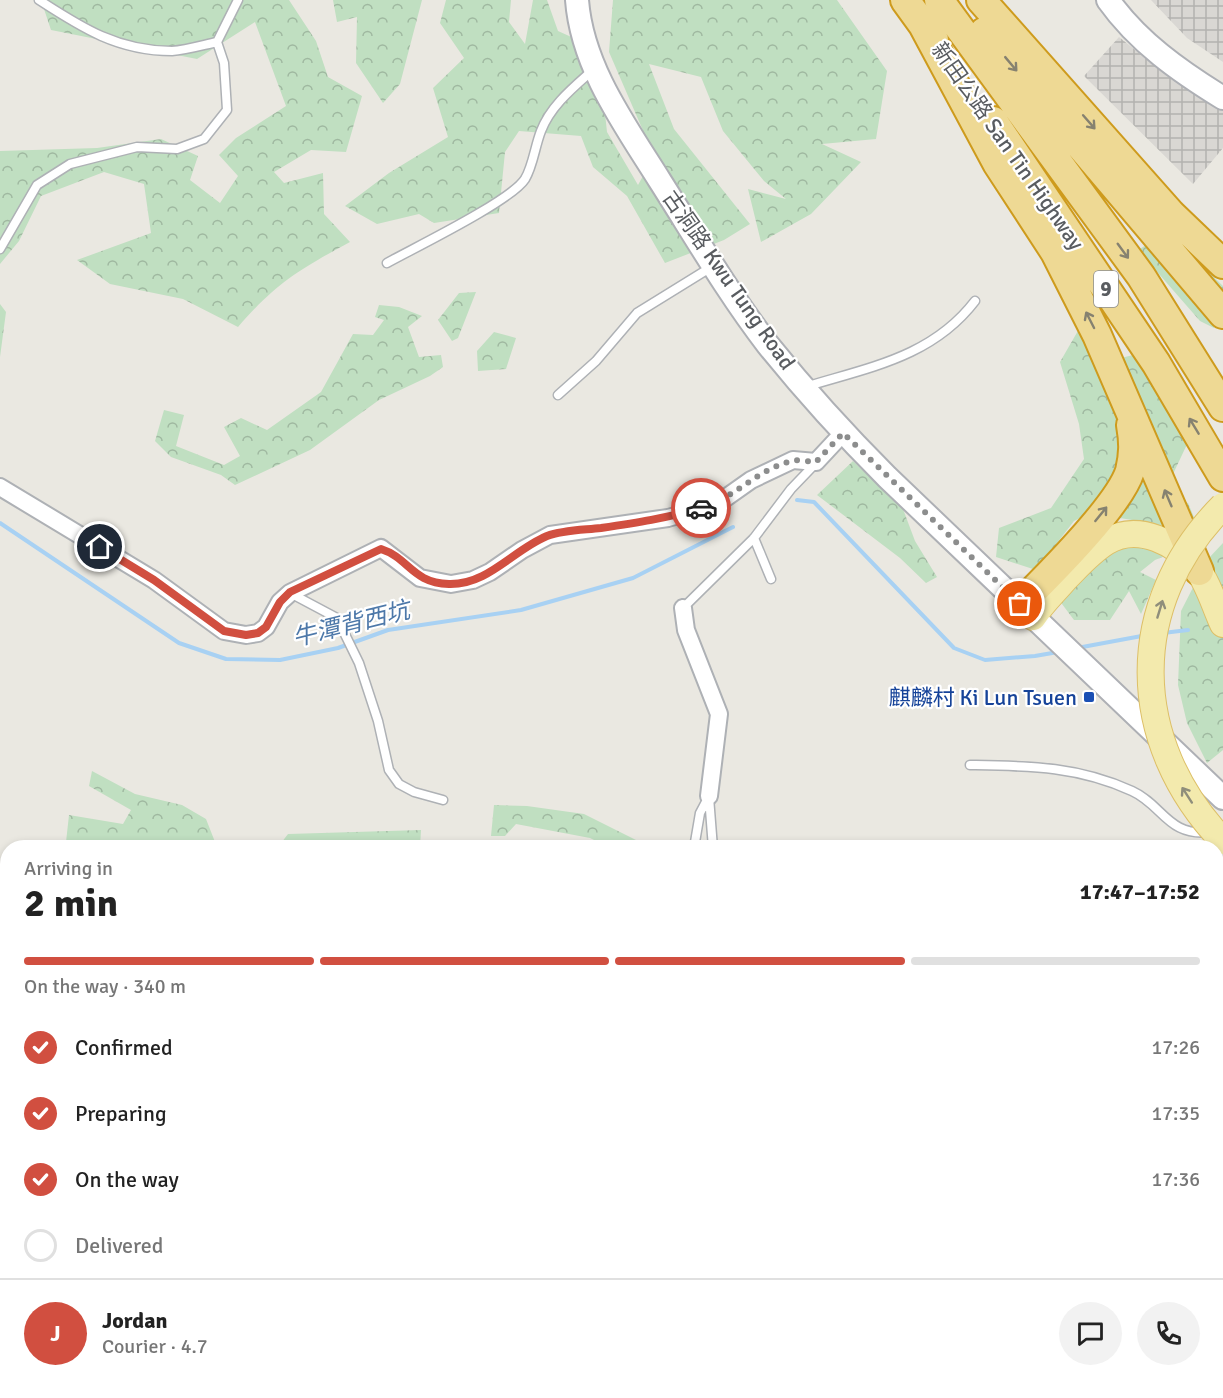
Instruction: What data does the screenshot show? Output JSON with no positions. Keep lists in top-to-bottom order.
{
  "streets": {
    "highway": ["新田公路 San Tin Highway", "9"],
    "street": ["古洞路 Kwu Tung Road"]
  },
  "water": ["牛潭背西坑"],
  "places": {
    "transit": ["麒麟村 Ki Lun Tsuen"]
  },
  "page": {
    "heading": ["2 min", "Arriving in", "17:47–17:52"],
    "panel": ["Jordan", "Courier · 4.7"],
    "bar": "On the way · 340 m",
    "list": [
      ["Confirmed", "17:26"],
      ["Preparing", "17:35"],
      ["On the way", "17:36"],
      "Delivered"
    ],
    "round": "J"
  }
}
